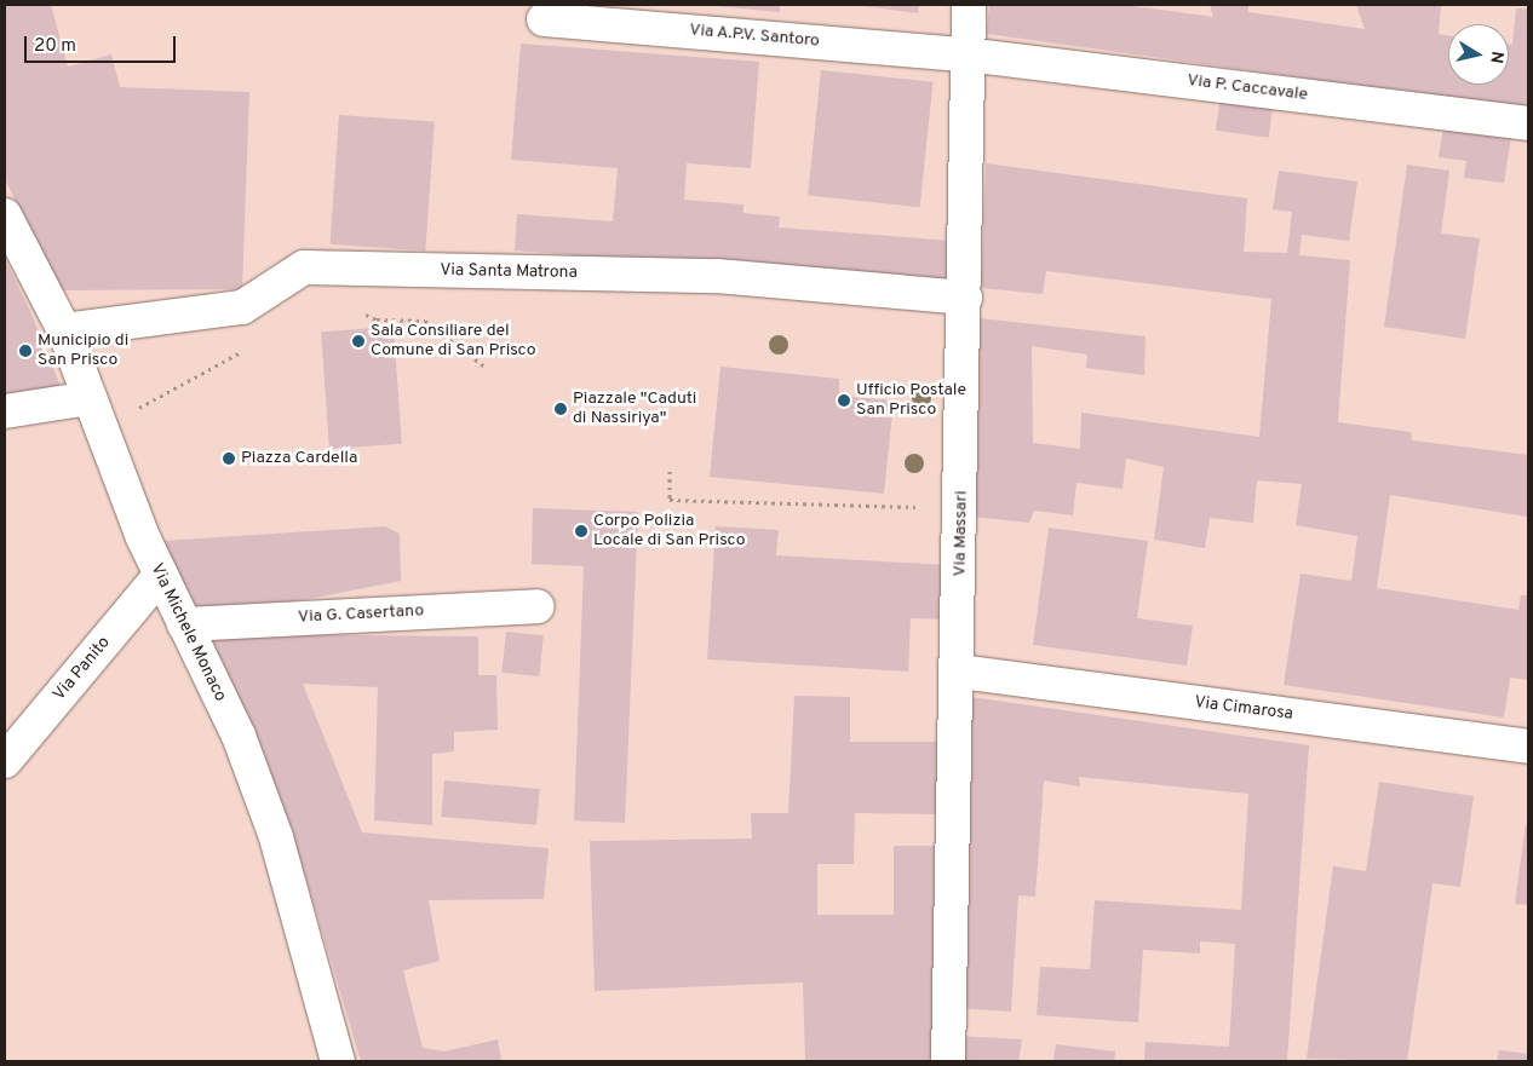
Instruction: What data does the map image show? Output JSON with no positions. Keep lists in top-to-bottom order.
{
  "streets": {
    "street": [
      "Via A.P.V. Santoro",
      "Via P. Caccavale",
      "Via Santa Matrona",
      "Via Massari",
      "Via G. Casertano",
      "Via Michele Monaco",
      "Via Panito",
      "Via Cimarosa"
    ]
  },
  "crossings": [
    ["Via A.P.V. Santoro", "Via P. Caccavale"],
    ["Via A.P.V. Santoro", "Via Massari"],
    ["Via P. Caccavale", "Via Massari"],
    ["Via Santa Matrona", "Via Massari"],
    ["Via Santa Matrona", "Via Michele Monaco"],
    ["Via Massari", "Via Cimarosa"],
    ["Via G. Casertano", "Via Michele Monaco"],
    ["Via Michele Monaco", "Via Panito"]
  ],
  "places": [
    "Sala Consiliare del Comune di San Prisco",
    "Municipio di San Prisco",
    "Ufficio Postale San Prisco",
    "Piazzale \"Caduti di Nassiriya\"",
    "Piazza Cardella",
    "Corpo Polizia Locale di San Prisco"
  ],
  "scale_bar": "20 m",
  "north": "right"
}
